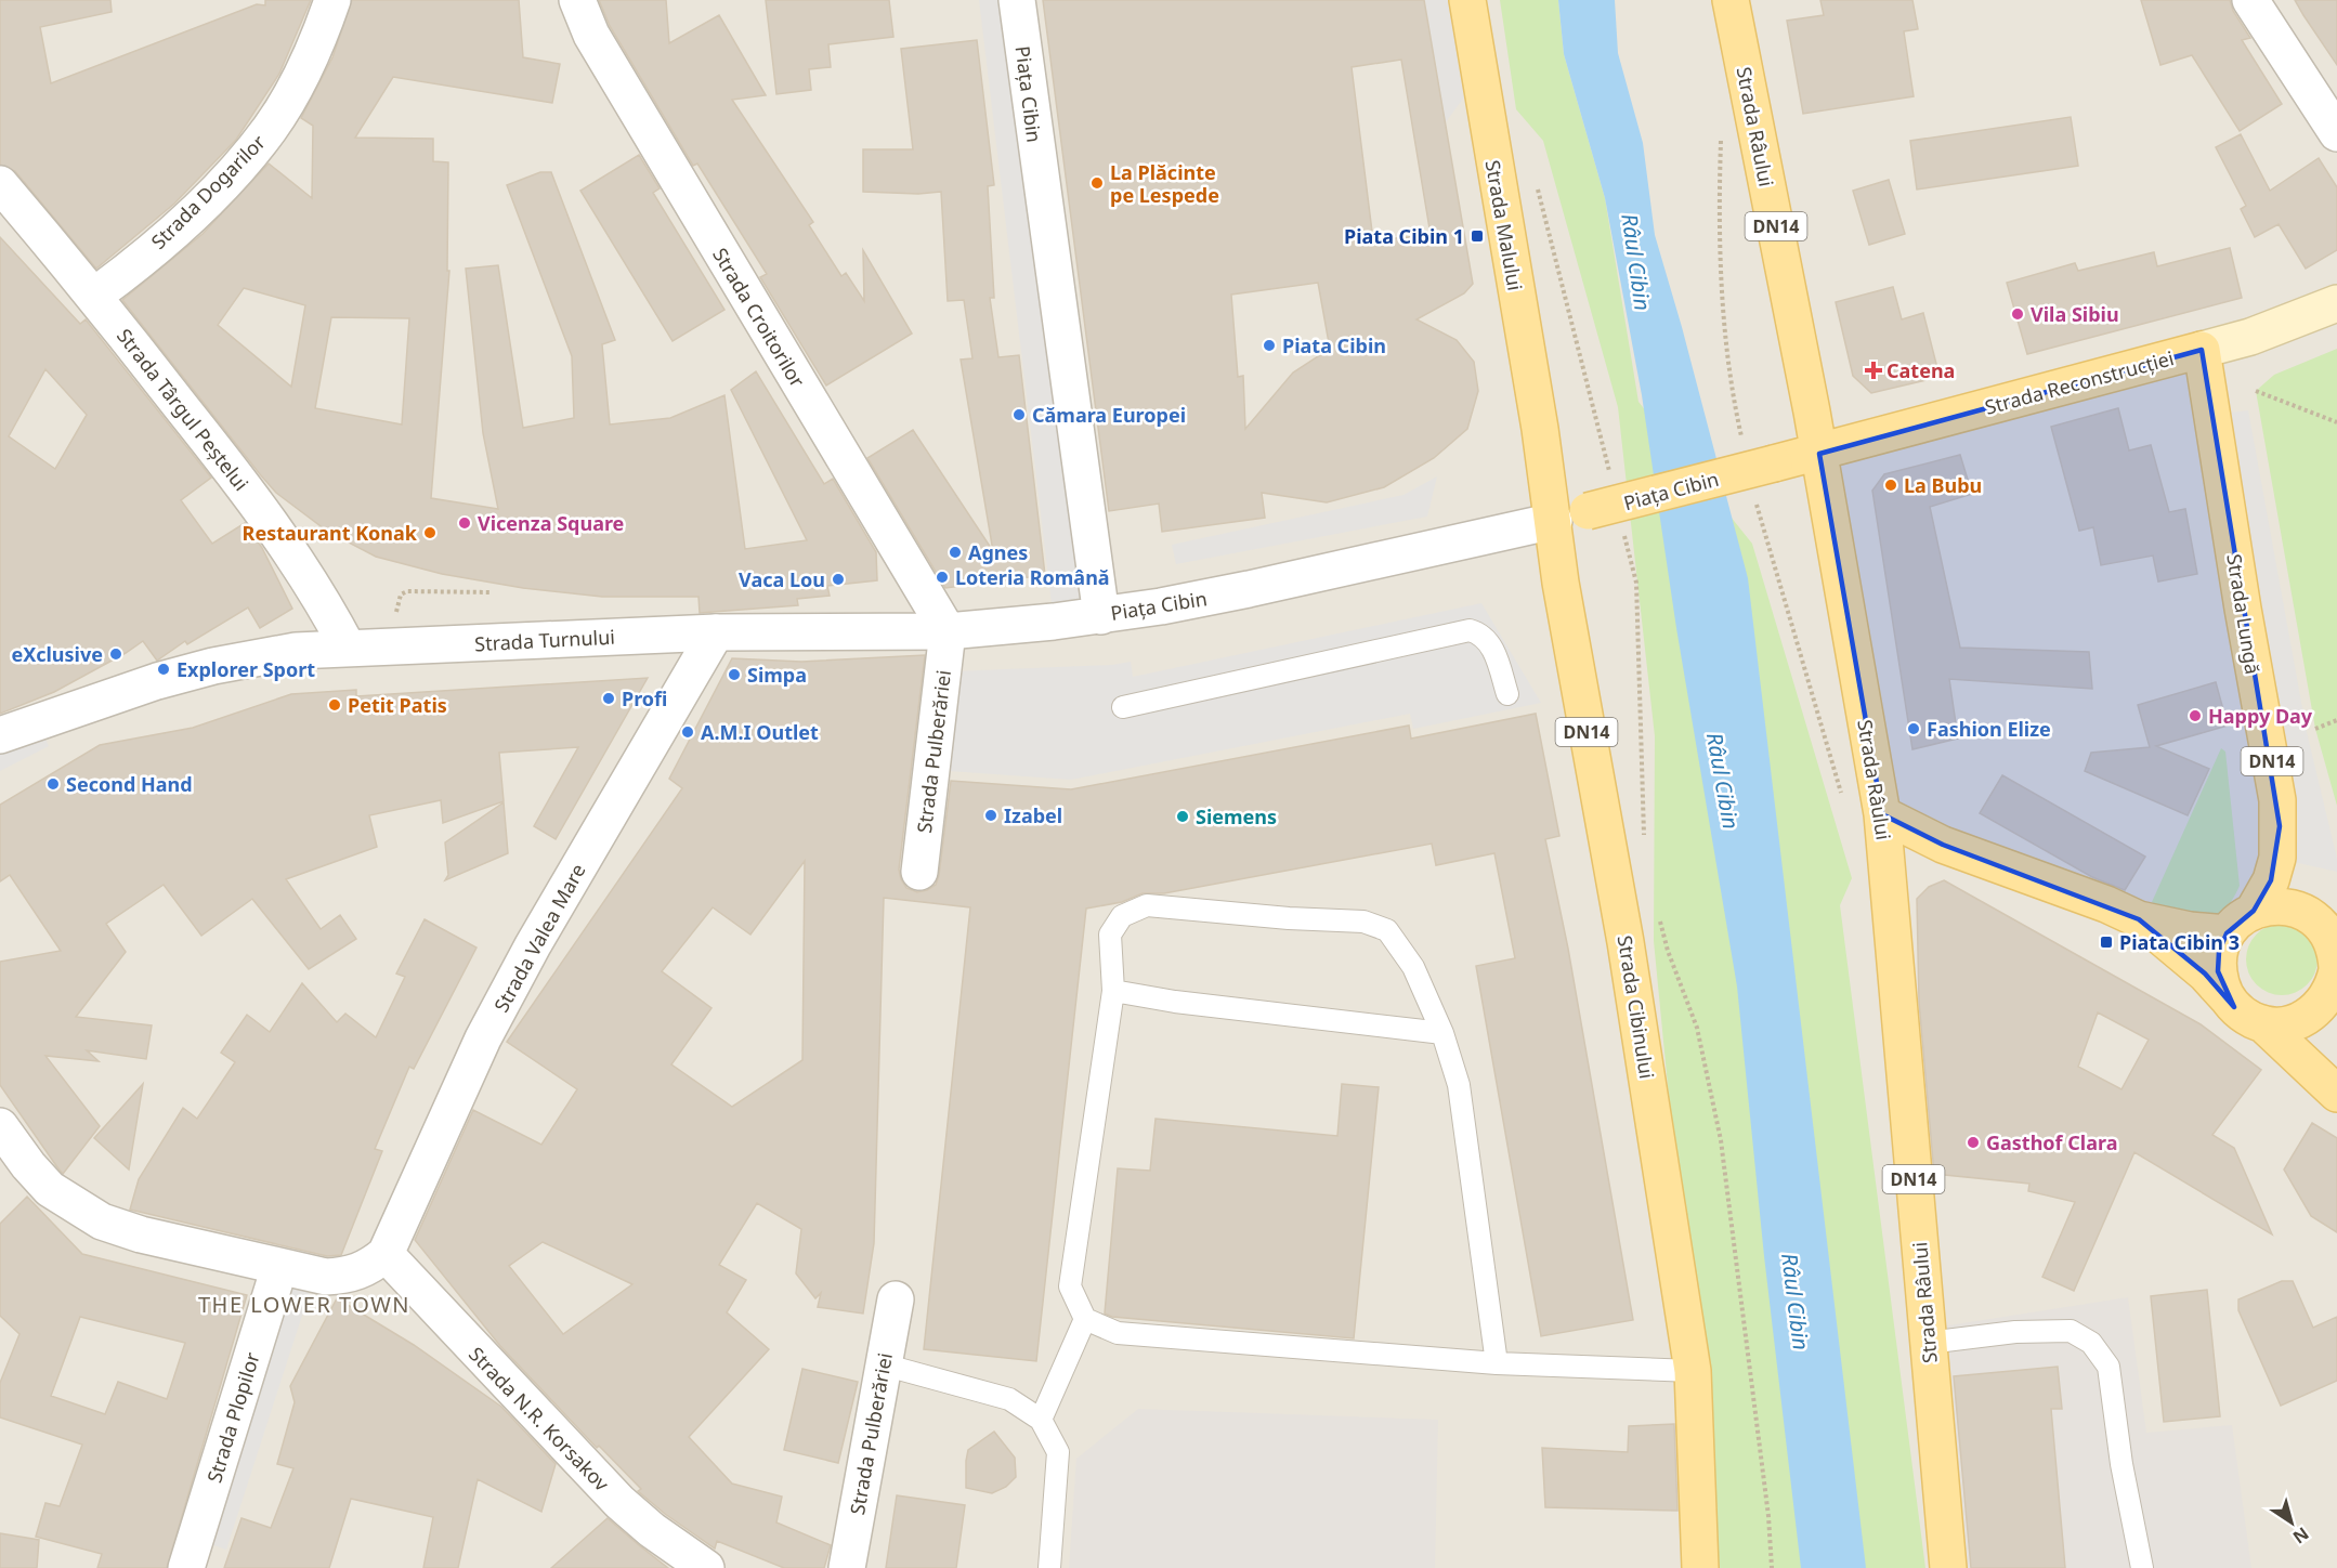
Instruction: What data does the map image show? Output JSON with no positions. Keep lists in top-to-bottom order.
{
  "streets": {
    "main road": [
      "Piața Cibin",
      "Strada Râului",
      "Strada Malului",
      "DN14",
      "Strada Reconstrucției",
      "Strada Lungă",
      "Strada Cibinului"
    ],
    "street": [
      "Strada Dogarilor",
      "Strada Croitorilor",
      "Strada Târgul Peștelui",
      "Strada Turnului",
      "Strada Pulberăriei",
      "Strada Valea Mare",
      "Strada Plopilor",
      "Strada N.R. Korsakov"
    ]
  },
  "crossings": [
    ["Piața Cibin", "Strada Râului"],
    ["Piața Cibin", "Strada Reconstrucției"],
    ["Piața Cibin", "Strada Turnului"],
    ["Piața Cibin", "Strada Cibinului"],
    ["Strada Râului", "Strada Reconstrucției"],
    ["Strada Dogarilor", "Strada Târgul Peștelui"],
    ["Strada Malului", "Strada Cibinului"],
    ["DN14", "Strada Lungă"],
    ["Strada Croitorilor", "Strada Turnului"],
    ["Strada Croitorilor", "Strada Pulberăriei"],
    ["Strada Reconstrucției", "Strada Lungă"],
    ["Strada Târgul Peștelui", "Strada Turnului"],
    ["Strada Turnului", "Strada Pulberăriei"],
    ["Strada Turnului", "Strada Valea Mare"],
    ["Strada Valea Mare", "Strada N.R. Korsakov"]
  ],
  "districts": ["THE LOWER TOWN"],
  "water": ["Râul Cibin"],
  "places": {
    "other": [
      "La Plăcinte pe Lespede",
      "Vila Sibiu",
      "Piata Cibin",
      "Cămara Europei",
      "La Bubu",
      "Vicenza Square",
      "Restaurant Konak",
      "Agnes",
      "Loteria Română",
      "Vaca Lou",
      "eXclusive",
      "Explorer Sport",
      "Simpa",
      "Profi",
      "Petit Patis",
      "Happy Day",
      "Fashion Elize",
      "A.M.I Outlet",
      "Second Hand",
      "Izabel",
      "Siemens",
      "Gasthof Clara"
    ],
    "transit": ["Piata Cibin 1", "Piata Cibin 3"],
    "health": ["Catena"]
  },
  "north": "bottom right"
}
